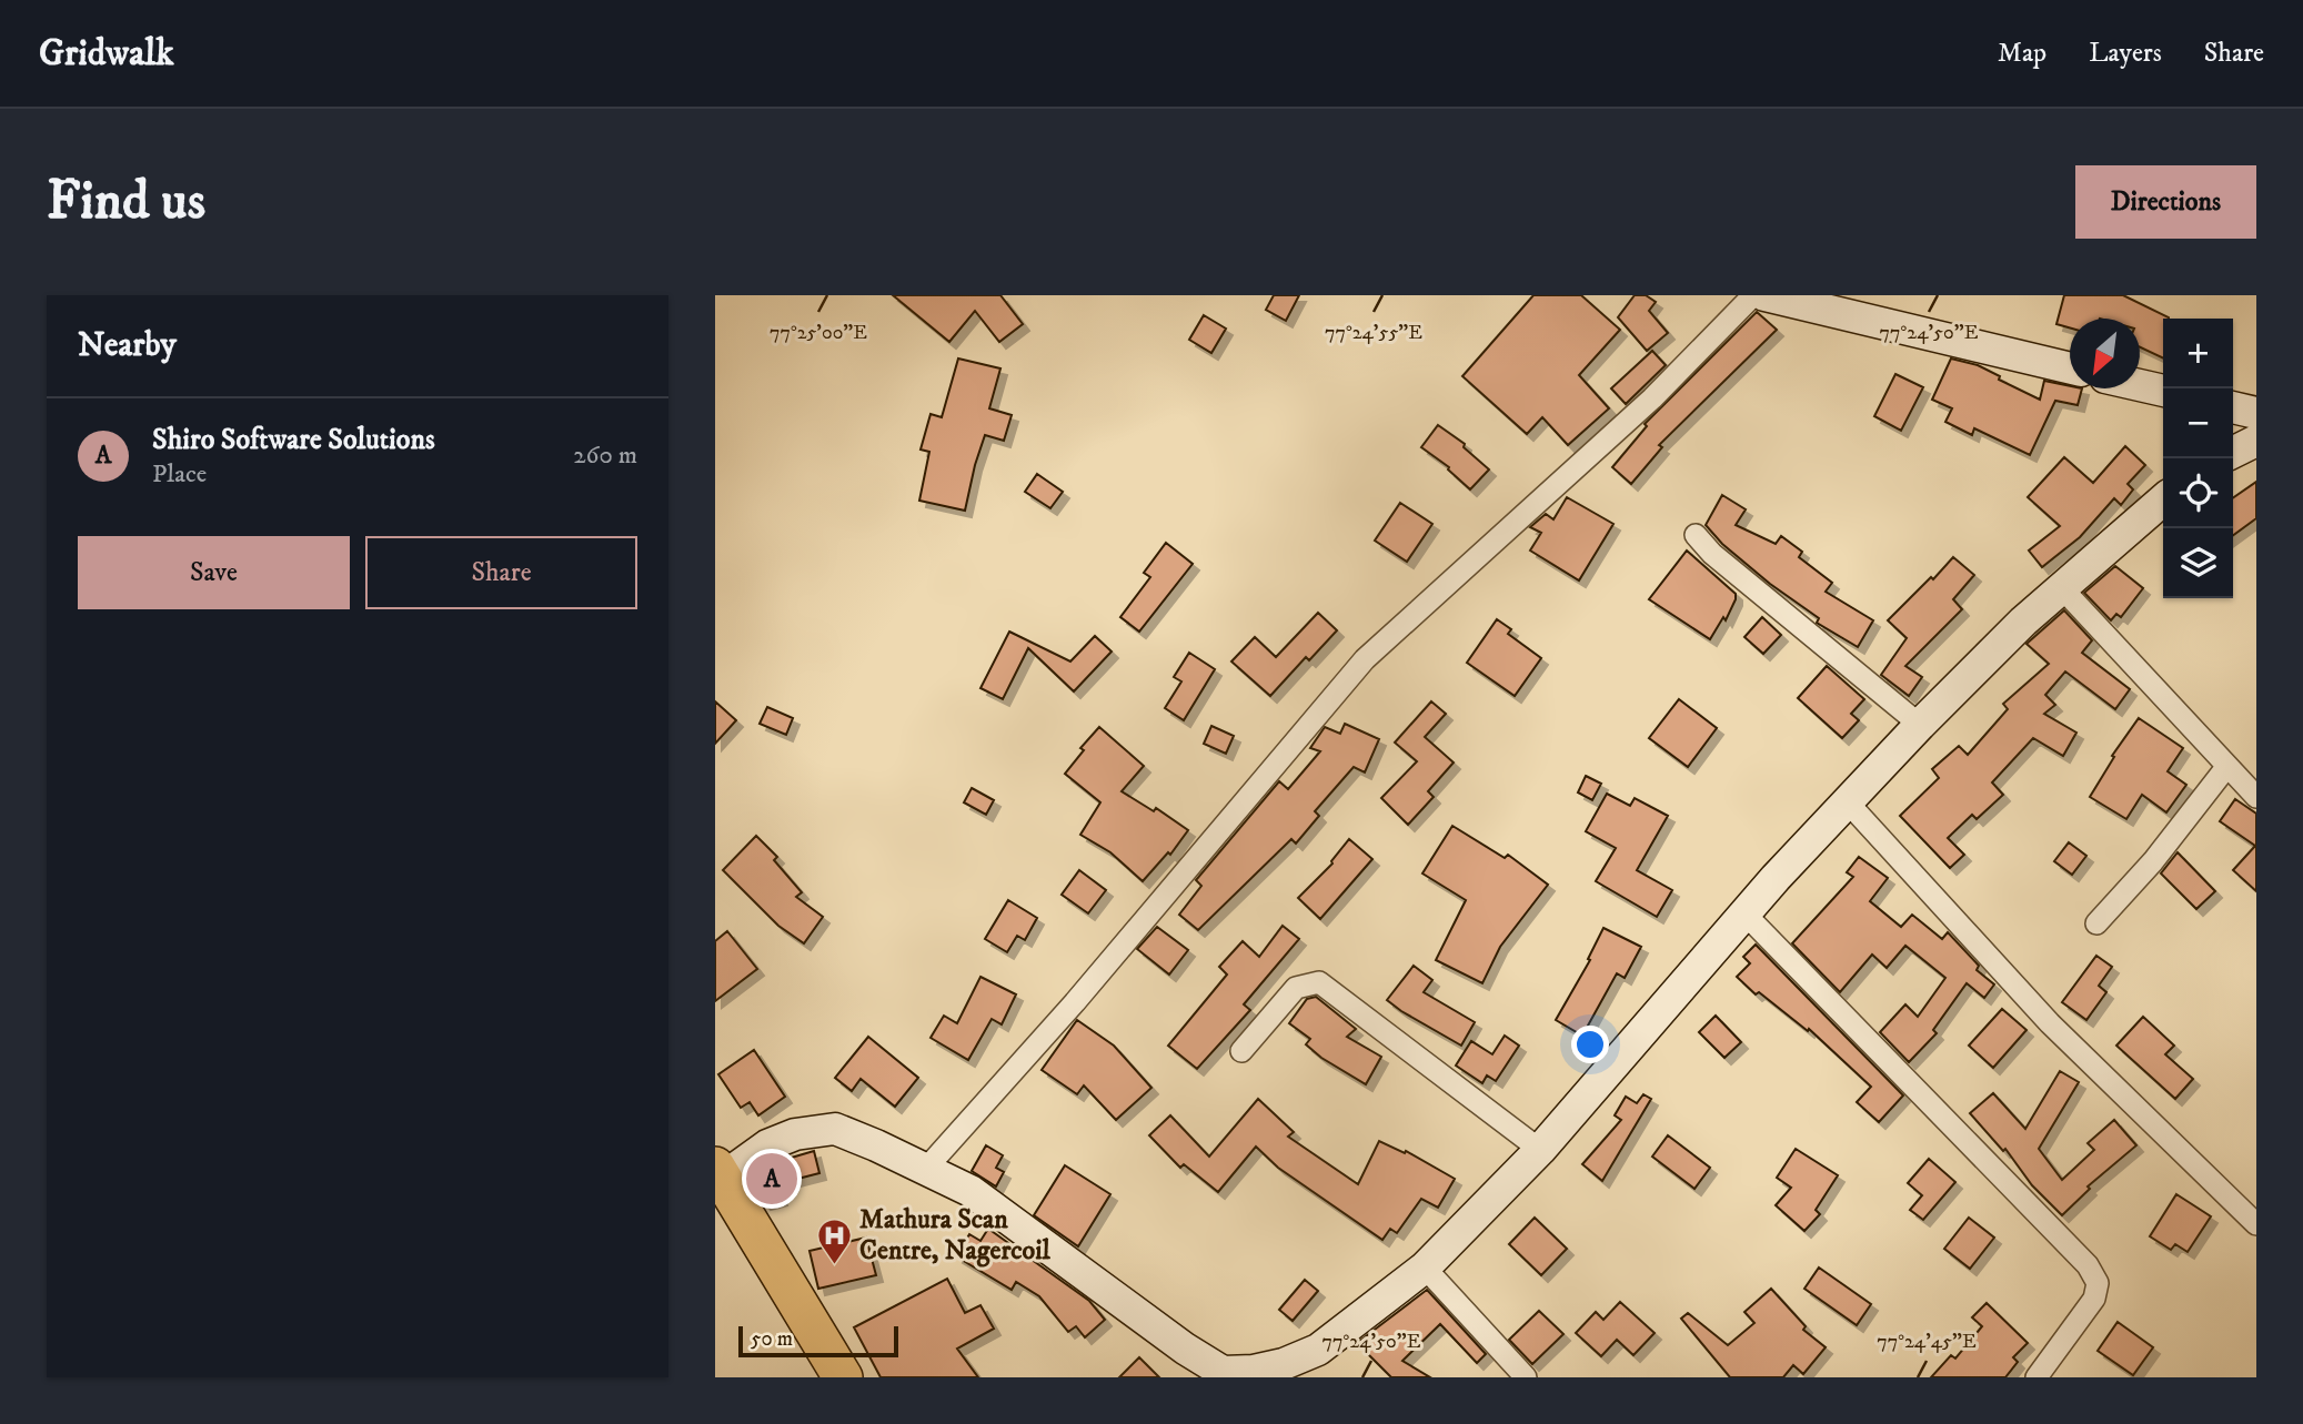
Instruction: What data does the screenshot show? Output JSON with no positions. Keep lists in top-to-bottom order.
{
  "places": {
    "hospital": ["Mathura Scan Centre, Nagercoil"]
  },
  "scale_bar": "50 m",
  "north": "bottom left",
  "page": {
    "header": "Gridwalk",
    "nav": ["Map", "Layers", "Share"],
    "buttons": [
      "Directions",
      ["Save", "Share"]
    ],
    "title": "Find us",
    "heading": "Nearby",
    "map_buttons": ["+", "−"],
    "list": [
      {
        "mark": "A",
        "name": "Shiro Software Solutions",
        "note": "Place",
        "value": "260 m"
      }
    ],
    "pins": "A",
    "scale": "50 m"
  },
  "coordinates": [
    "77°25'00\"E",
    "77°24'55\"E",
    "77°24'50\"E",
    "77°24'45\"E"
  ]
}
